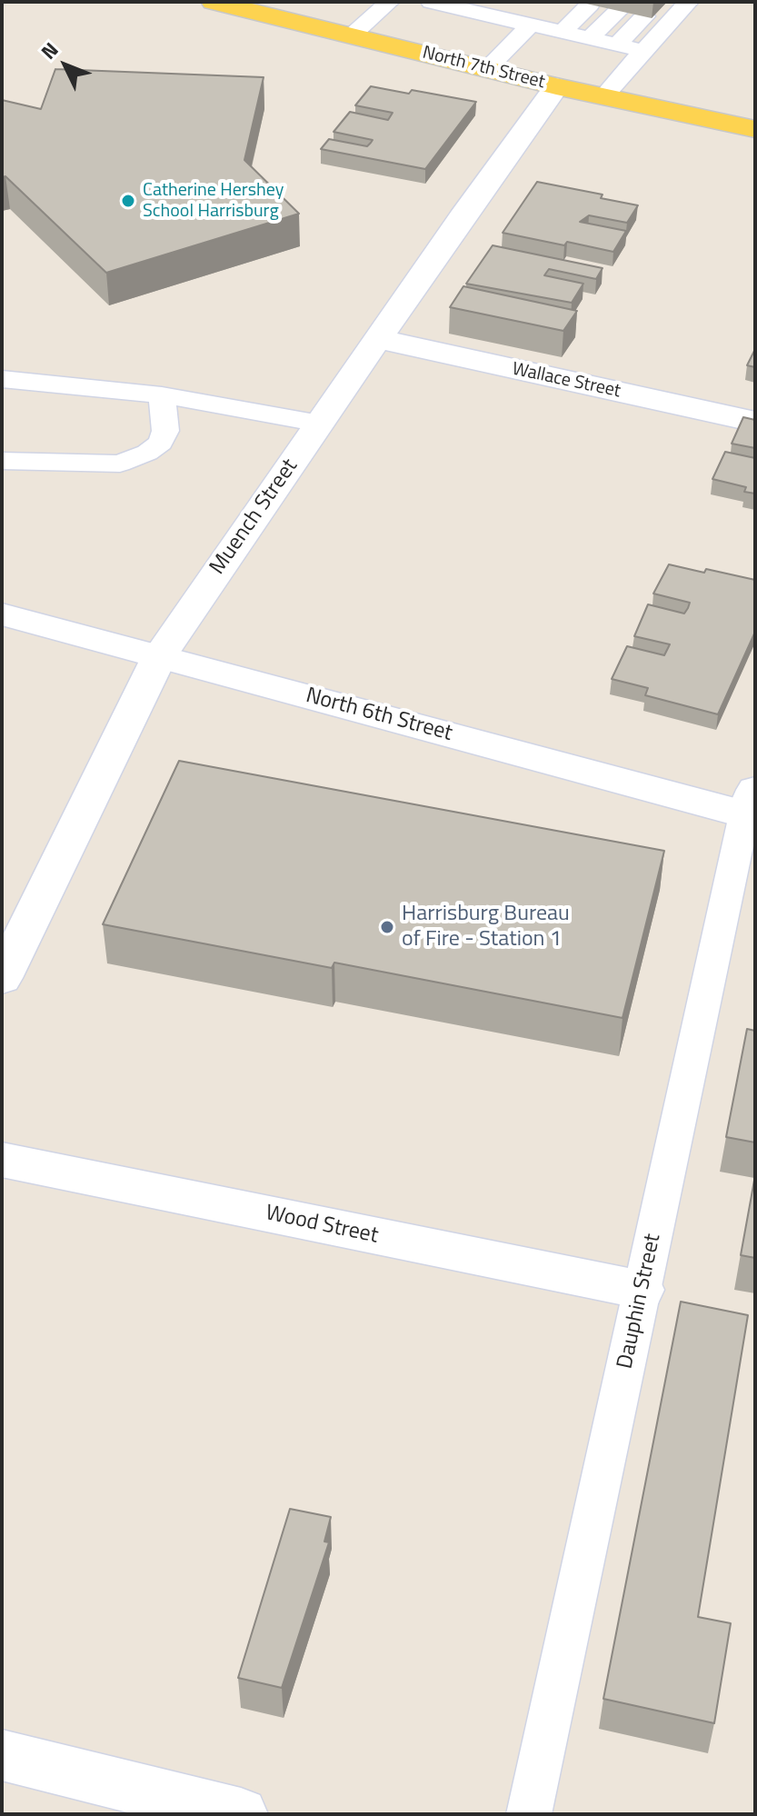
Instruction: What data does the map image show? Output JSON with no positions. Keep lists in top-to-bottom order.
{
  "streets": {
    "main road": ["North 7th Street"],
    "street": [
      "Wallace Street",
      "Muench Street",
      "North 6th Street",
      "Wood Street"
    ],
    "lane": ["Dauphin Street"]
  },
  "crossings": [
    ["North 7th Street", "Muench Street"],
    ["Wallace Street", "Muench Street"],
    ["Muench Street", "North 6th Street"],
    ["North 6th Street", "Dauphin Street"],
    ["Wood Street", "Dauphin Street"]
  ],
  "places": ["Catherine Hershey School Harrisburg", "Harrisburg Bureau of Fire - Station 1"],
  "north": "top left"
}
